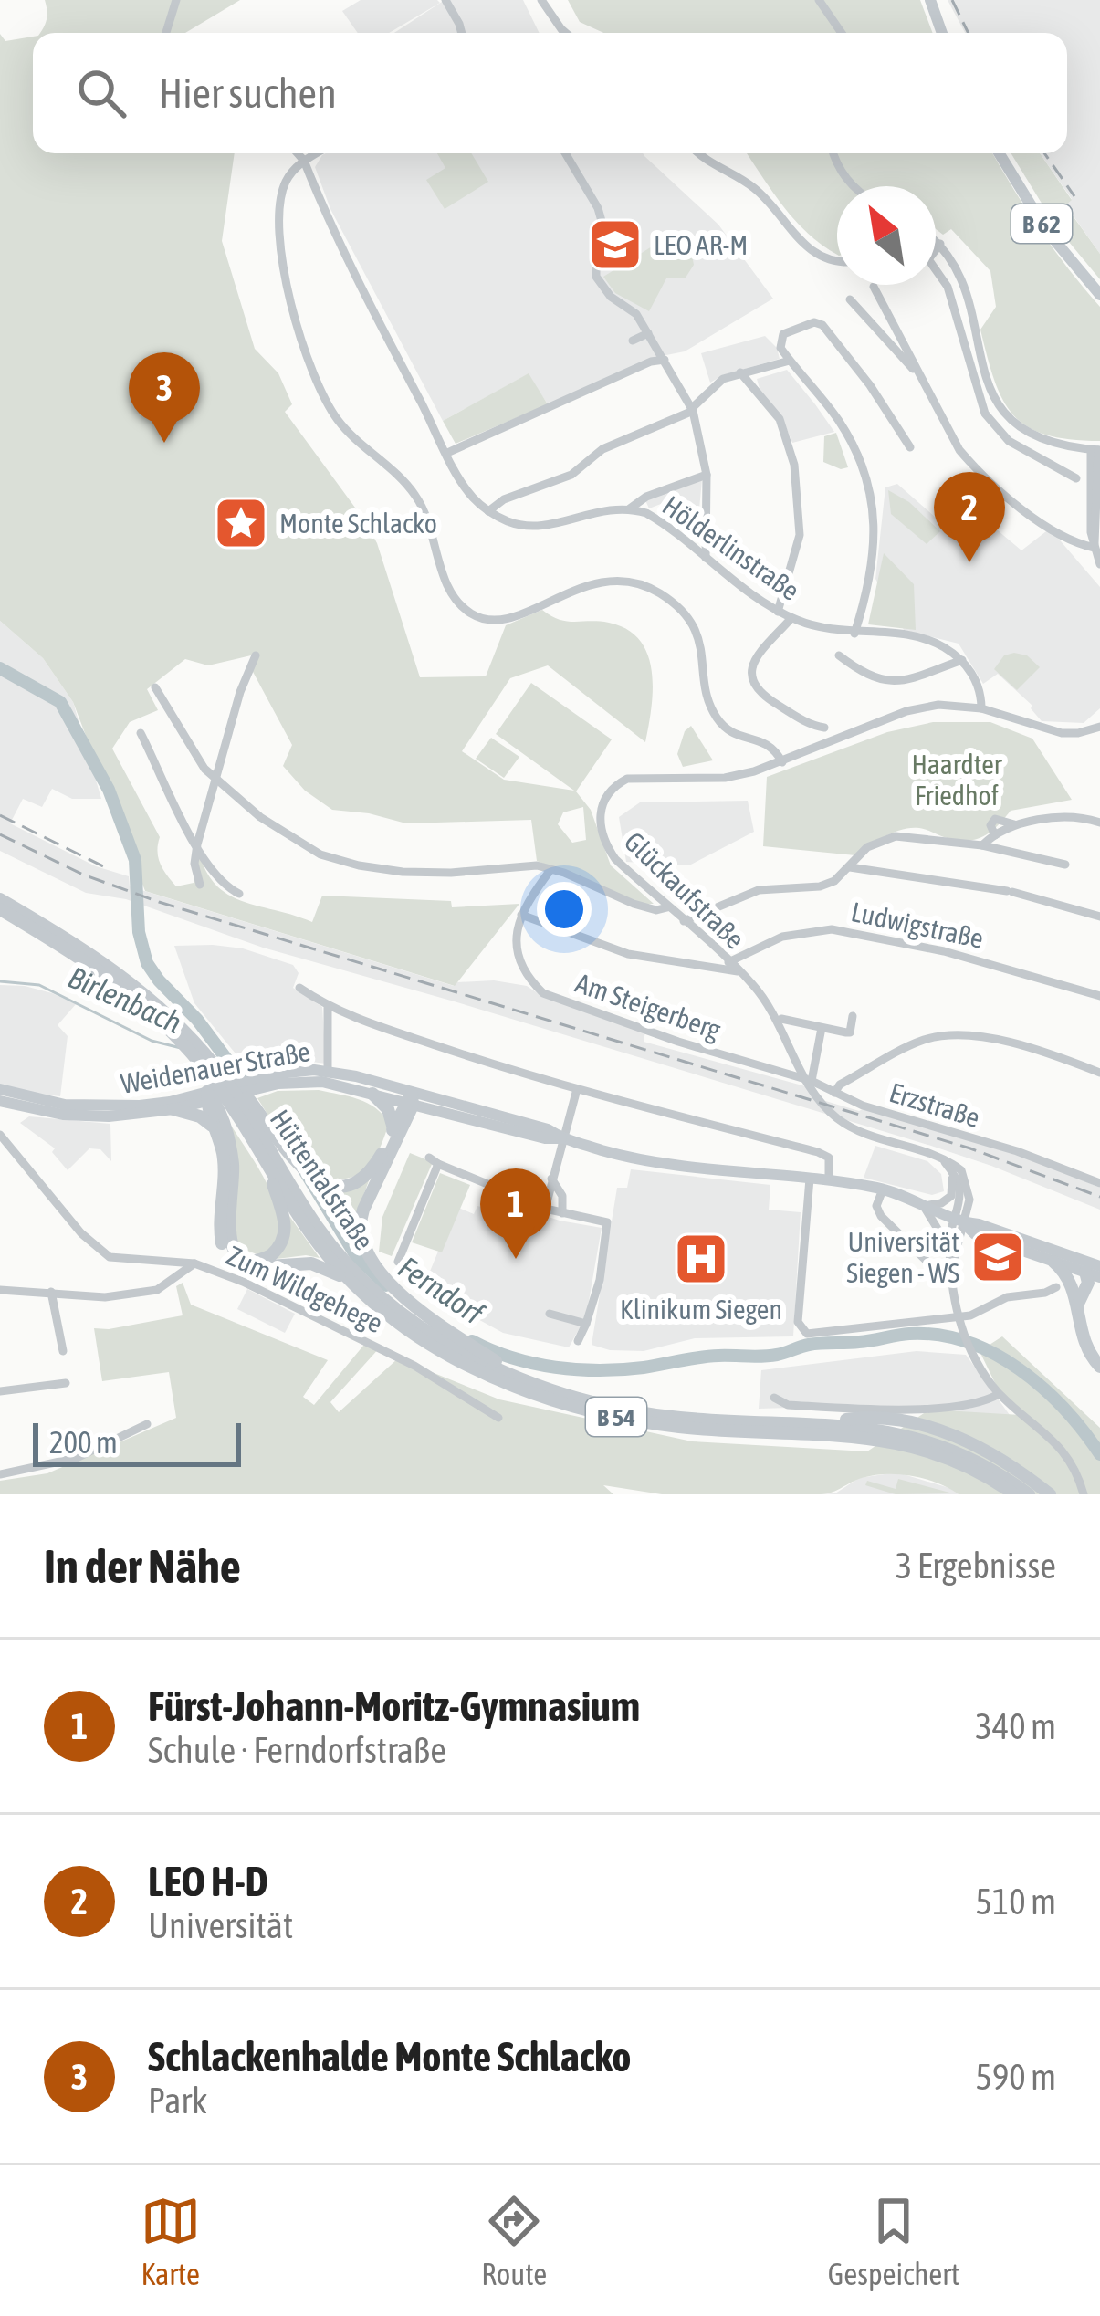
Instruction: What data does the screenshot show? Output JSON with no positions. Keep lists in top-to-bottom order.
{
  "streets": {
    "highway": ["Hüttentalstraße", "B 54"],
    "main road": ["B 62", "Weidenauer Straße"],
    "street": [
      "Hölderlinstraße",
      "Glückaufstraße",
      "Ludwigstraße",
      "Am Steigerberg",
      "Erzstraße",
      "Zum Wildgehege"
    ]
  },
  "crossings": [
    ["Glückaufstraße", "Ludwigstraße"],
    ["Am Steigerberg", "Erzstraße"],
    ["Hüttentalstraße", "B 54"]
  ],
  "water": ["Birlenbach", "Ferndorf"],
  "parks": ["Haardter Friedhof"],
  "places": {
    "school or university": ["LEO AR-M", "Universität Siegen - WS"],
    "place": ["Monte Schlacko"],
    "hospital": ["Klinikum Siegen"]
  },
  "scale_bar": "200 m",
  "north": "top left",
  "page": {
    "search": "Hier suchen",
    "pins": ["3", "2", "1"],
    "scale": "200 m",
    "heading": ["In der Nähe", "3 Ergebnisse"],
    "list": [
      {
        "mark": "1",
        "name": "Fürst-Johann-Moritz-Gymnasium",
        "note": "Schule · Ferndorfstraße",
        "value": "340 m"
      },
      {
        "mark": "2",
        "name": "LEO H-D",
        "note": "Universität",
        "value": "510 m"
      },
      {
        "mark": "3",
        "name": "Schlackenhalde Monte Schlacko",
        "note": "Park",
        "value": "590 m"
      }
    ],
    "nav": ["Karte", "Route", "Gespeichert"]
  }
}
